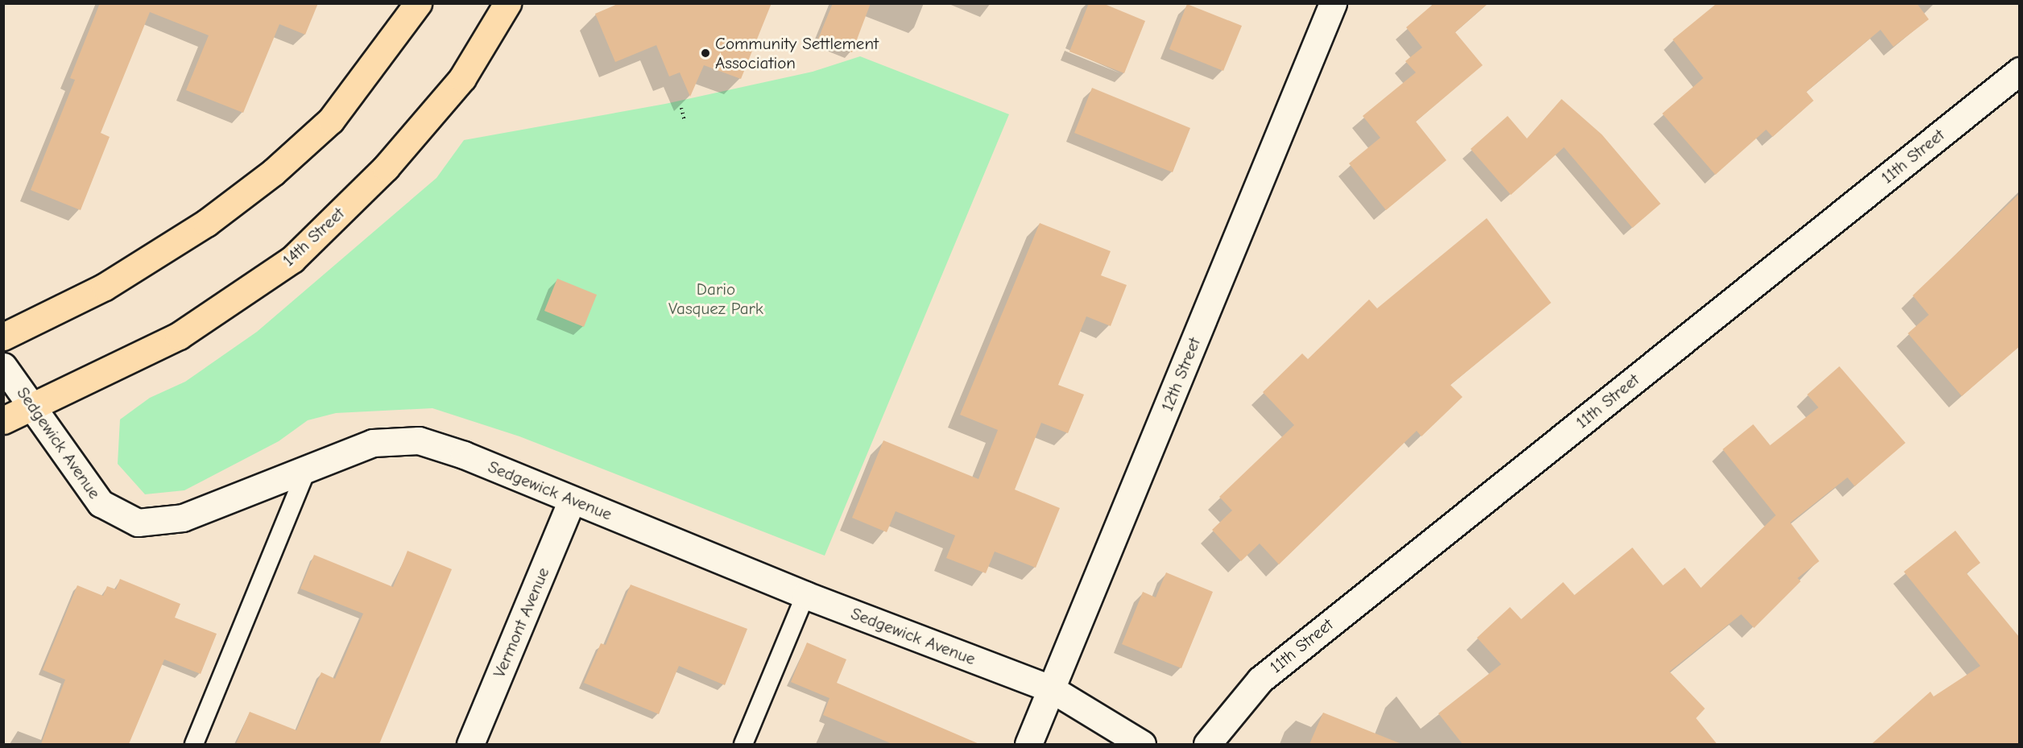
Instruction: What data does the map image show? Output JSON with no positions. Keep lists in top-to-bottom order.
{
  "streets": {
    "main road": ["14th Street"],
    "street": [
      "11th Street",
      "12th Street",
      "Sedgewick Avenue",
      "Vermont Avenue"
    ]
  },
  "crossings": [
    ["14th Street", "Sedgewick Avenue"],
    ["12th Street", "Sedgewick Avenue"],
    ["Sedgewick Avenue", "Vermont Avenue"]
  ],
  "parks": ["Dario Vasquez Park"],
  "places": ["Community Settlement Association"]
}
